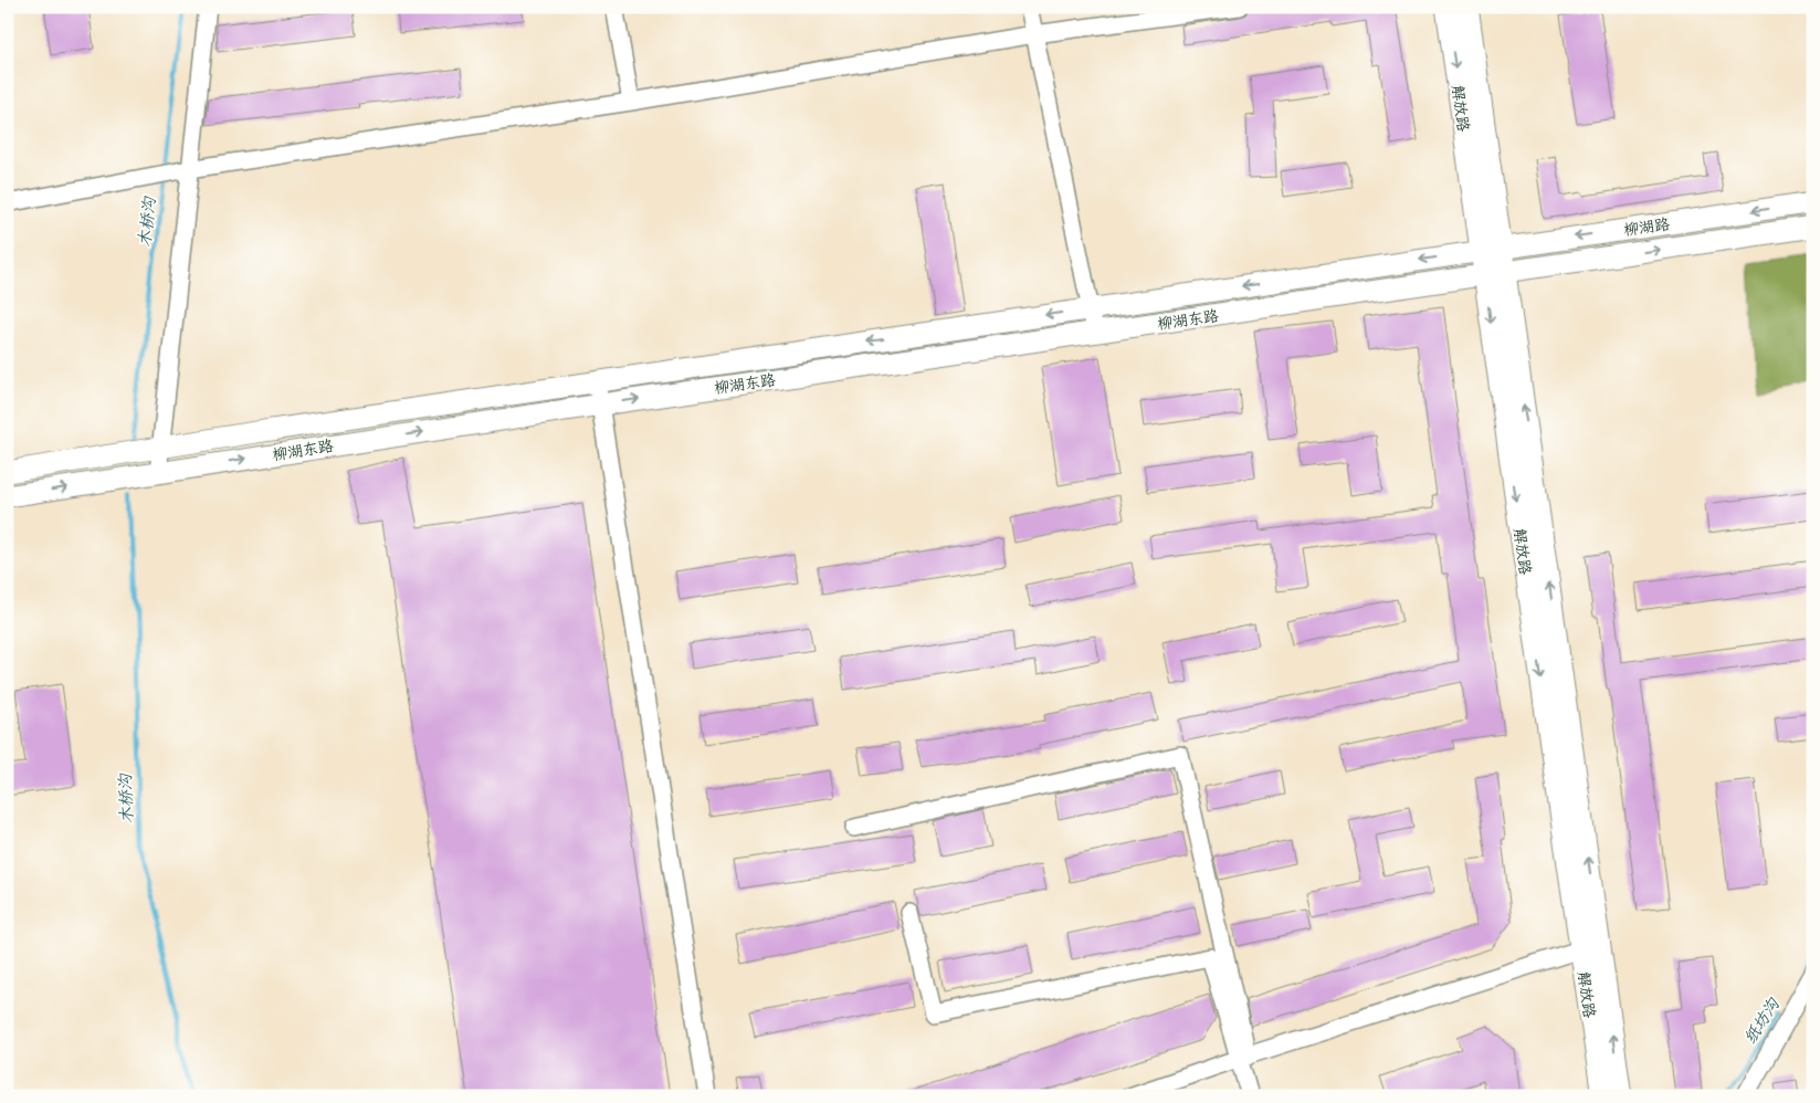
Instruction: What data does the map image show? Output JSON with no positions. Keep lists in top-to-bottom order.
{
  "streets": {
    "main road": ["解放路", "柳湖路", "柳湖东路"]
  },
  "crossings": [
    ["解放路", "柳湖路"],
    ["解放路", "柳湖东路"],
    ["柳湖路", "柳湖东路"]
  ],
  "water": ["木桥沟", "纸坊沟"]
}
